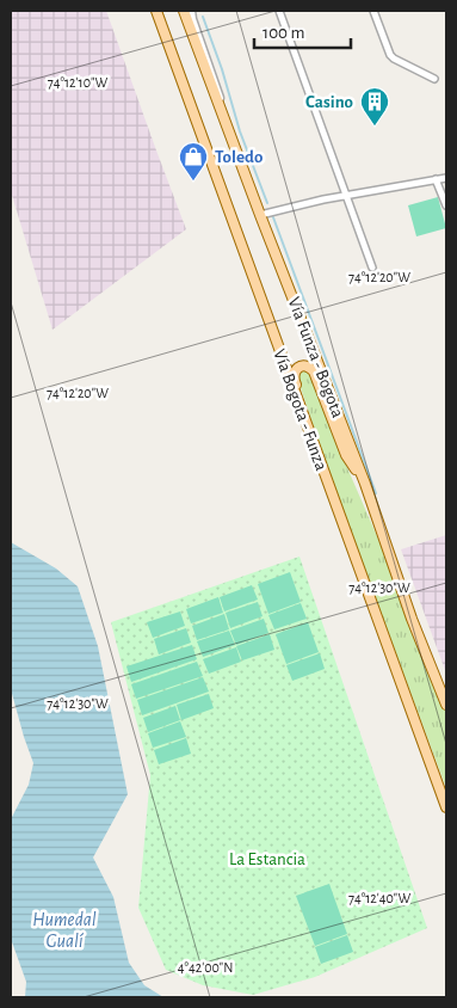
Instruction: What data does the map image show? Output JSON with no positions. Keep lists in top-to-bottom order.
{
  "streets": {
    "main road": ["Vía Funza - Bogota", "Vía Bogota - Funza"]
  },
  "water": ["Humedal Gualí"],
  "parks": ["La Estancia"],
  "places": {
    "building": ["Casino"],
    "shop": ["Toledo"]
  },
  "scale_bar": "100 m",
  "coordinates": [
    "74°12'10\"W",
    "74°12'20\"W",
    "74°12'30\"W",
    "74°12'40\"W",
    "4°42'00\"N"
  ]
}
